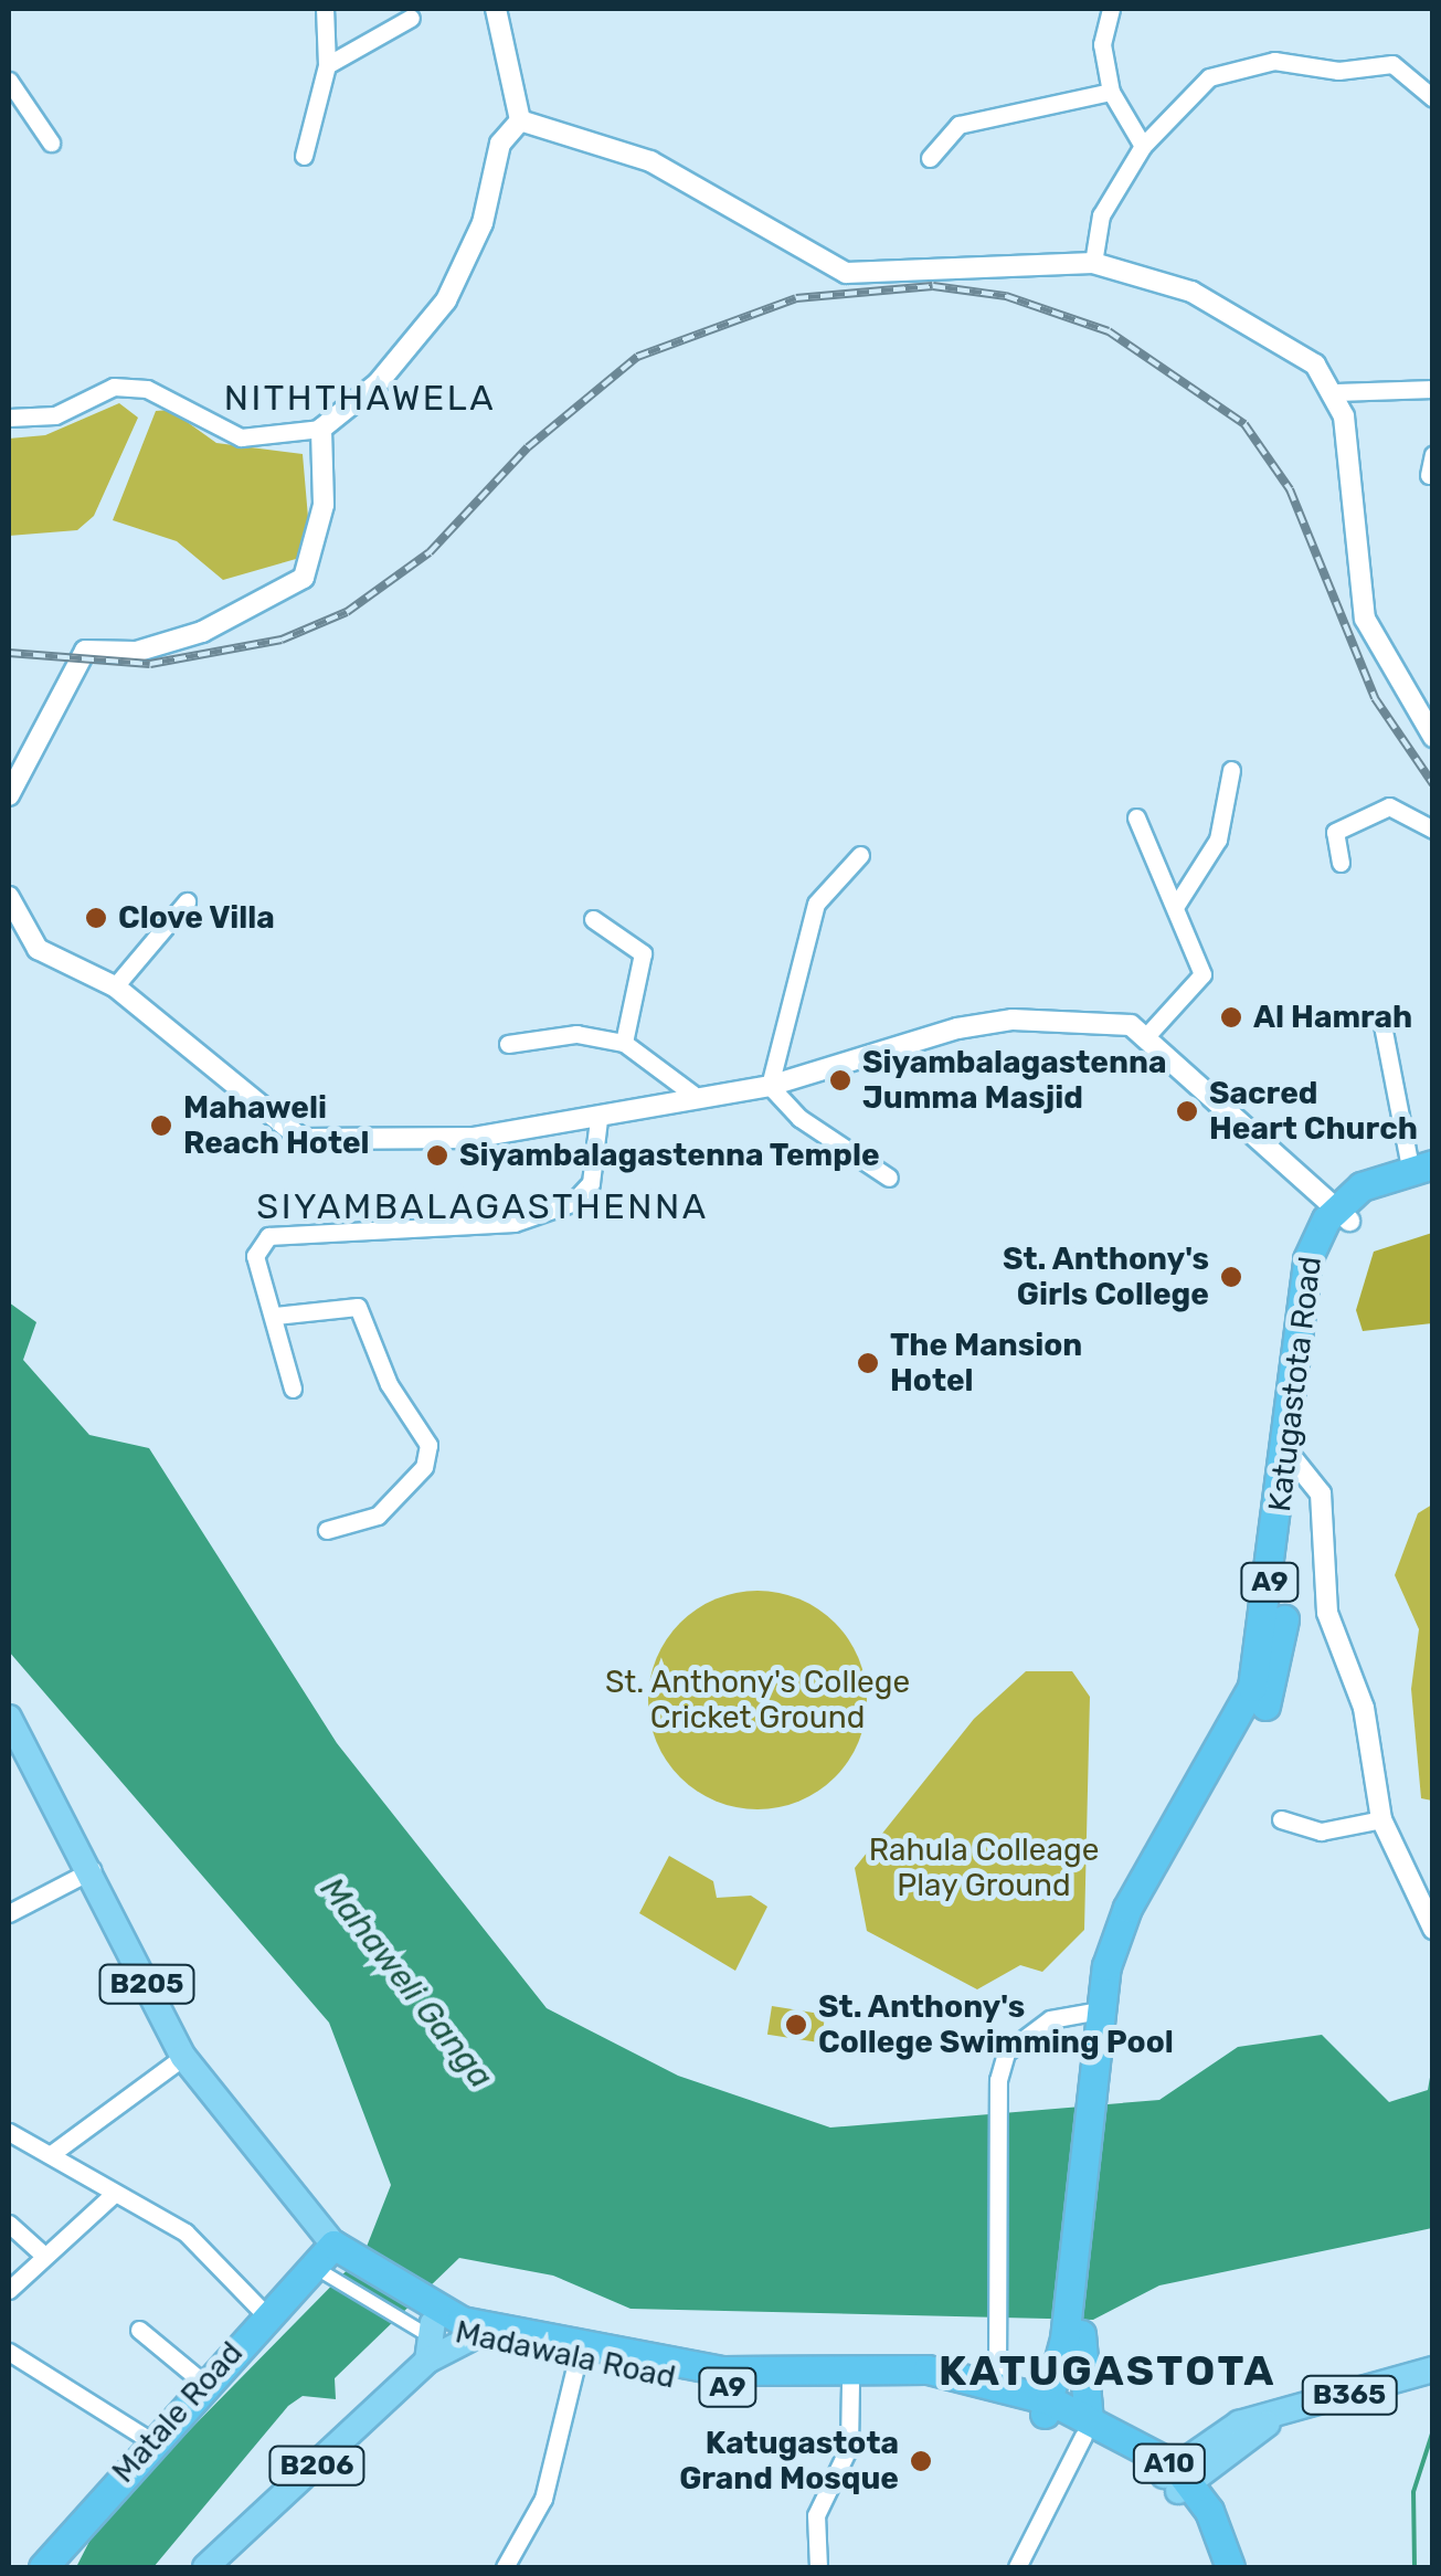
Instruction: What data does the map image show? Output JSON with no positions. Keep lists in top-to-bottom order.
{
  "streets": {
    "highway": [
      "Katugastota Road",
      "A9",
      "Madawala Road",
      "Matale Road",
      "A10"
    ],
    "main road": ["B205", "B365", "B206"]
  },
  "crossings": [
    ["Katugastota Road", "A9"],
    ["Madawala Road", "Matale Road"],
    ["Madawala Road", "A10"],
    ["Madawala Road", "B206"],
    ["B365", "A10"]
  ],
  "districts": ["NITHTHAWELA", "SIYAMBALAGASTHENNA", "KATUGASTOTA"],
  "water": ["Mahaweli Ganga"],
  "parks": ["St. Anthony's College Cricket Ground", "Rahula Colleage Play Ground"],
  "places": [
    "Clove Villa",
    "Al Hamrah",
    "Siyambalagastenna Jumma Masjid",
    "Sacred Heart Church",
    "Mahaweli Reach Hotel",
    "Siyambalagastenna Temple",
    "St. Anthony's Girls College",
    "The Mansion Hotel",
    "St. Anthony's College Swimming Pool",
    "Katugastota Grand Mosque"
  ]
}
